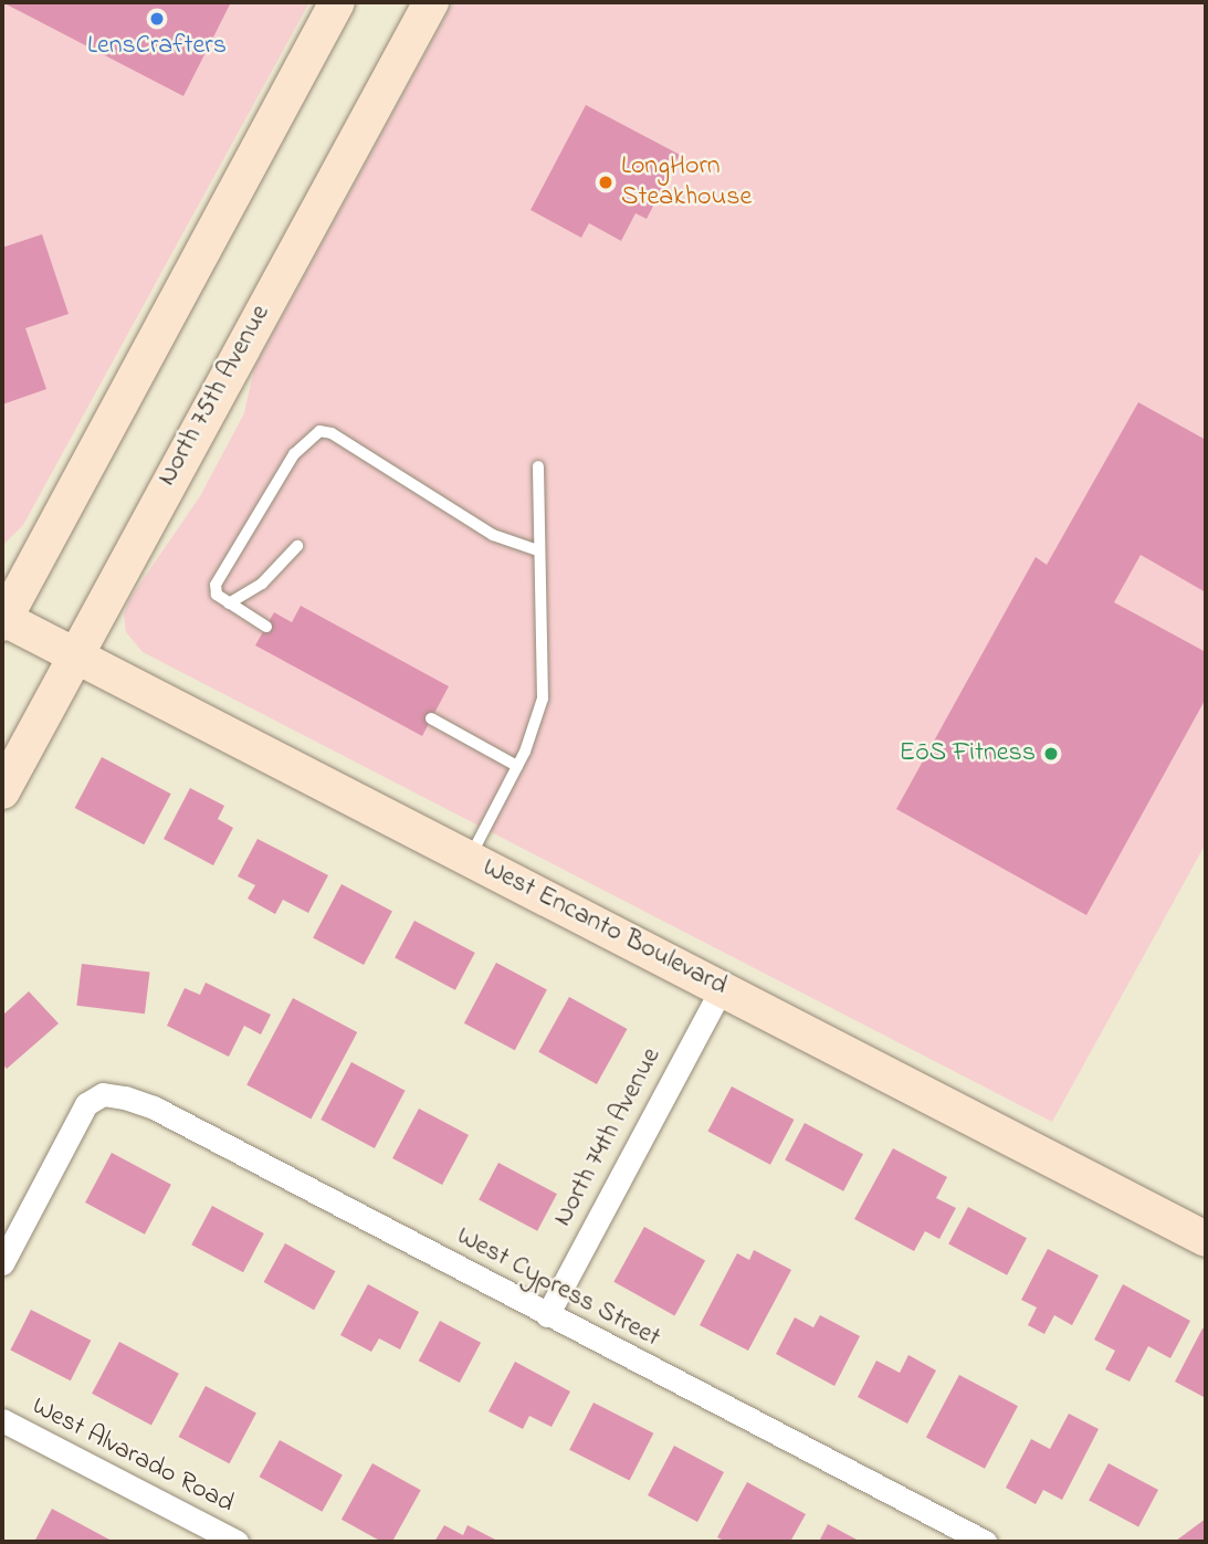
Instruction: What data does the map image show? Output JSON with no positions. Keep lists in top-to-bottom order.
{
  "streets": {
    "main road": ["North 75th Avenue", "West Encanto Boulevard"],
    "street": ["North 74th Avenue", "West Cypress Street", "West Alvarado Road"]
  },
  "crossings": [
    ["North 75th Avenue", "West Encanto Boulevard"],
    ["West Encanto Boulevard", "North 74th Avenue"],
    ["North 74th Avenue", "West Cypress Street"]
  ],
  "places": ["LensCrafters", "LongHorn Steakhouse", "EōS Fitness"]
}
